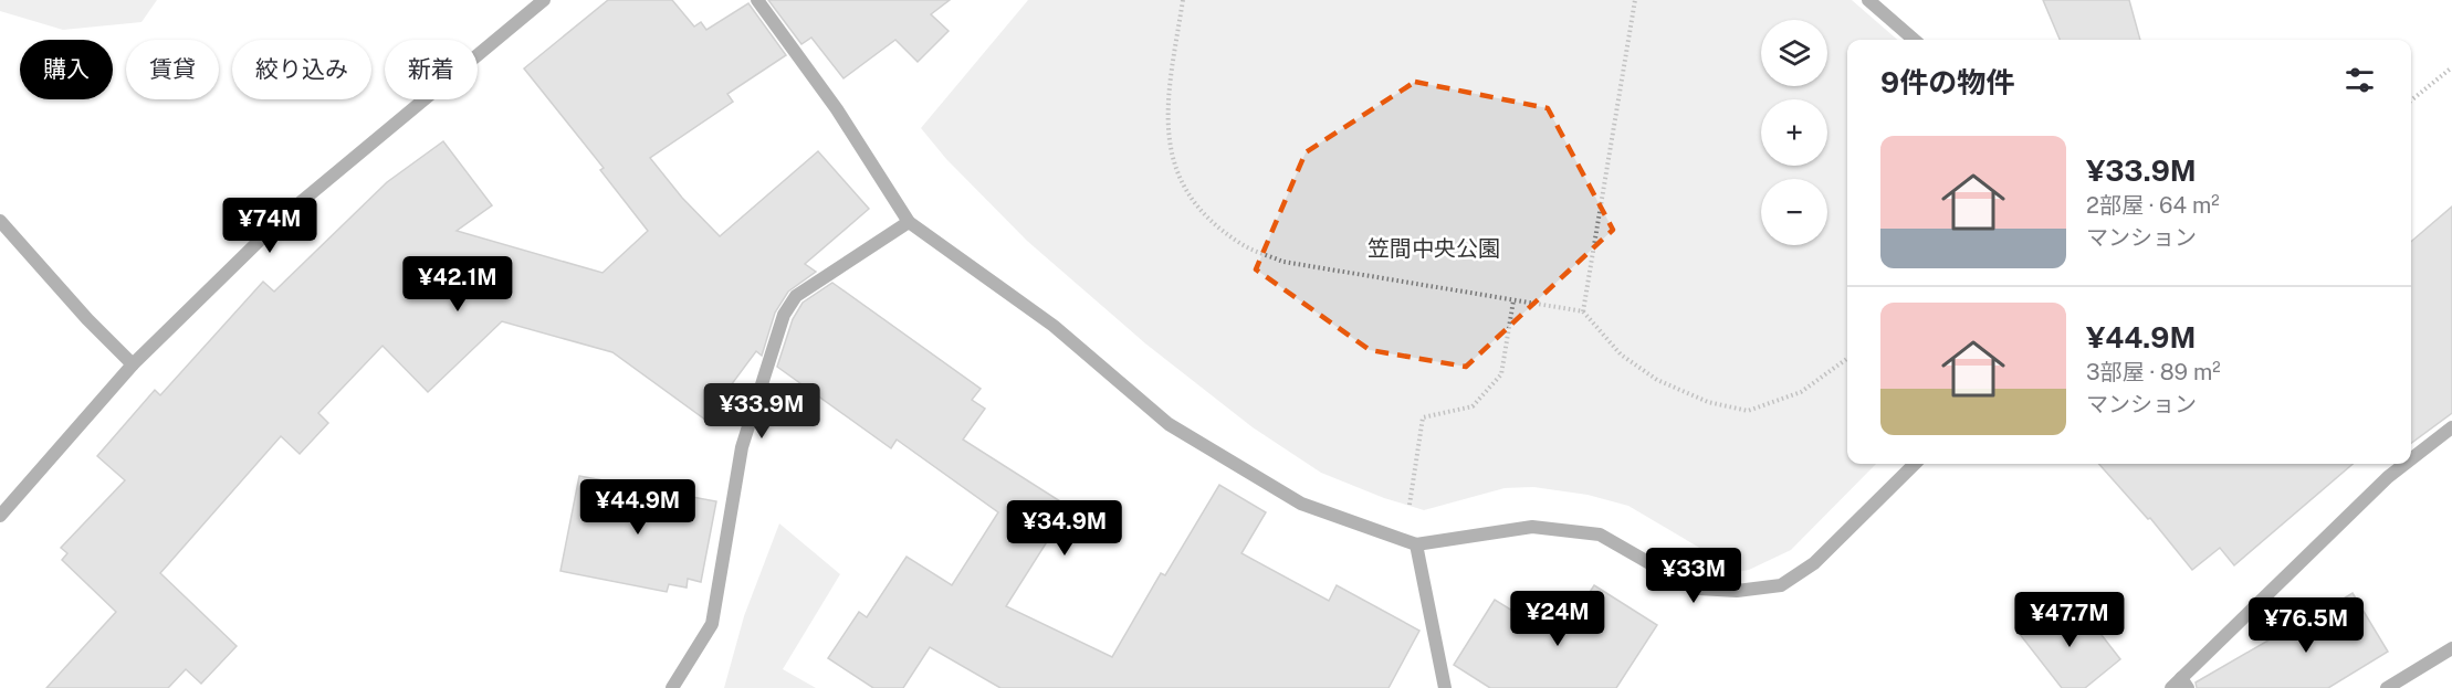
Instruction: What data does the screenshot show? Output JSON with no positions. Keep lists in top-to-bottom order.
{
  "parks": ["笠間中央公園"],
  "page": {
    "map_buttons": ["+", "−"],
    "chip": [
      "購入",
      "賃貸",
      "絞り込み",
      "新着"
    ],
    "heading": "9件の物件",
    "list": [
      {
        "name": "¥33.9M",
        "note": "2部屋 · 64 m² · マンション"
      },
      {
        "name": "¥44.9M",
        "note": "3部屋 · 89 m² · マンション"
      }
    ],
    "price": [
      "¥74M",
      "¥42.1M",
      "¥33.9M",
      "¥44.9M",
      "¥34.9M",
      "¥33M",
      "¥24M",
      "¥47.7M",
      "¥76.5M"
    ]
  }
}
